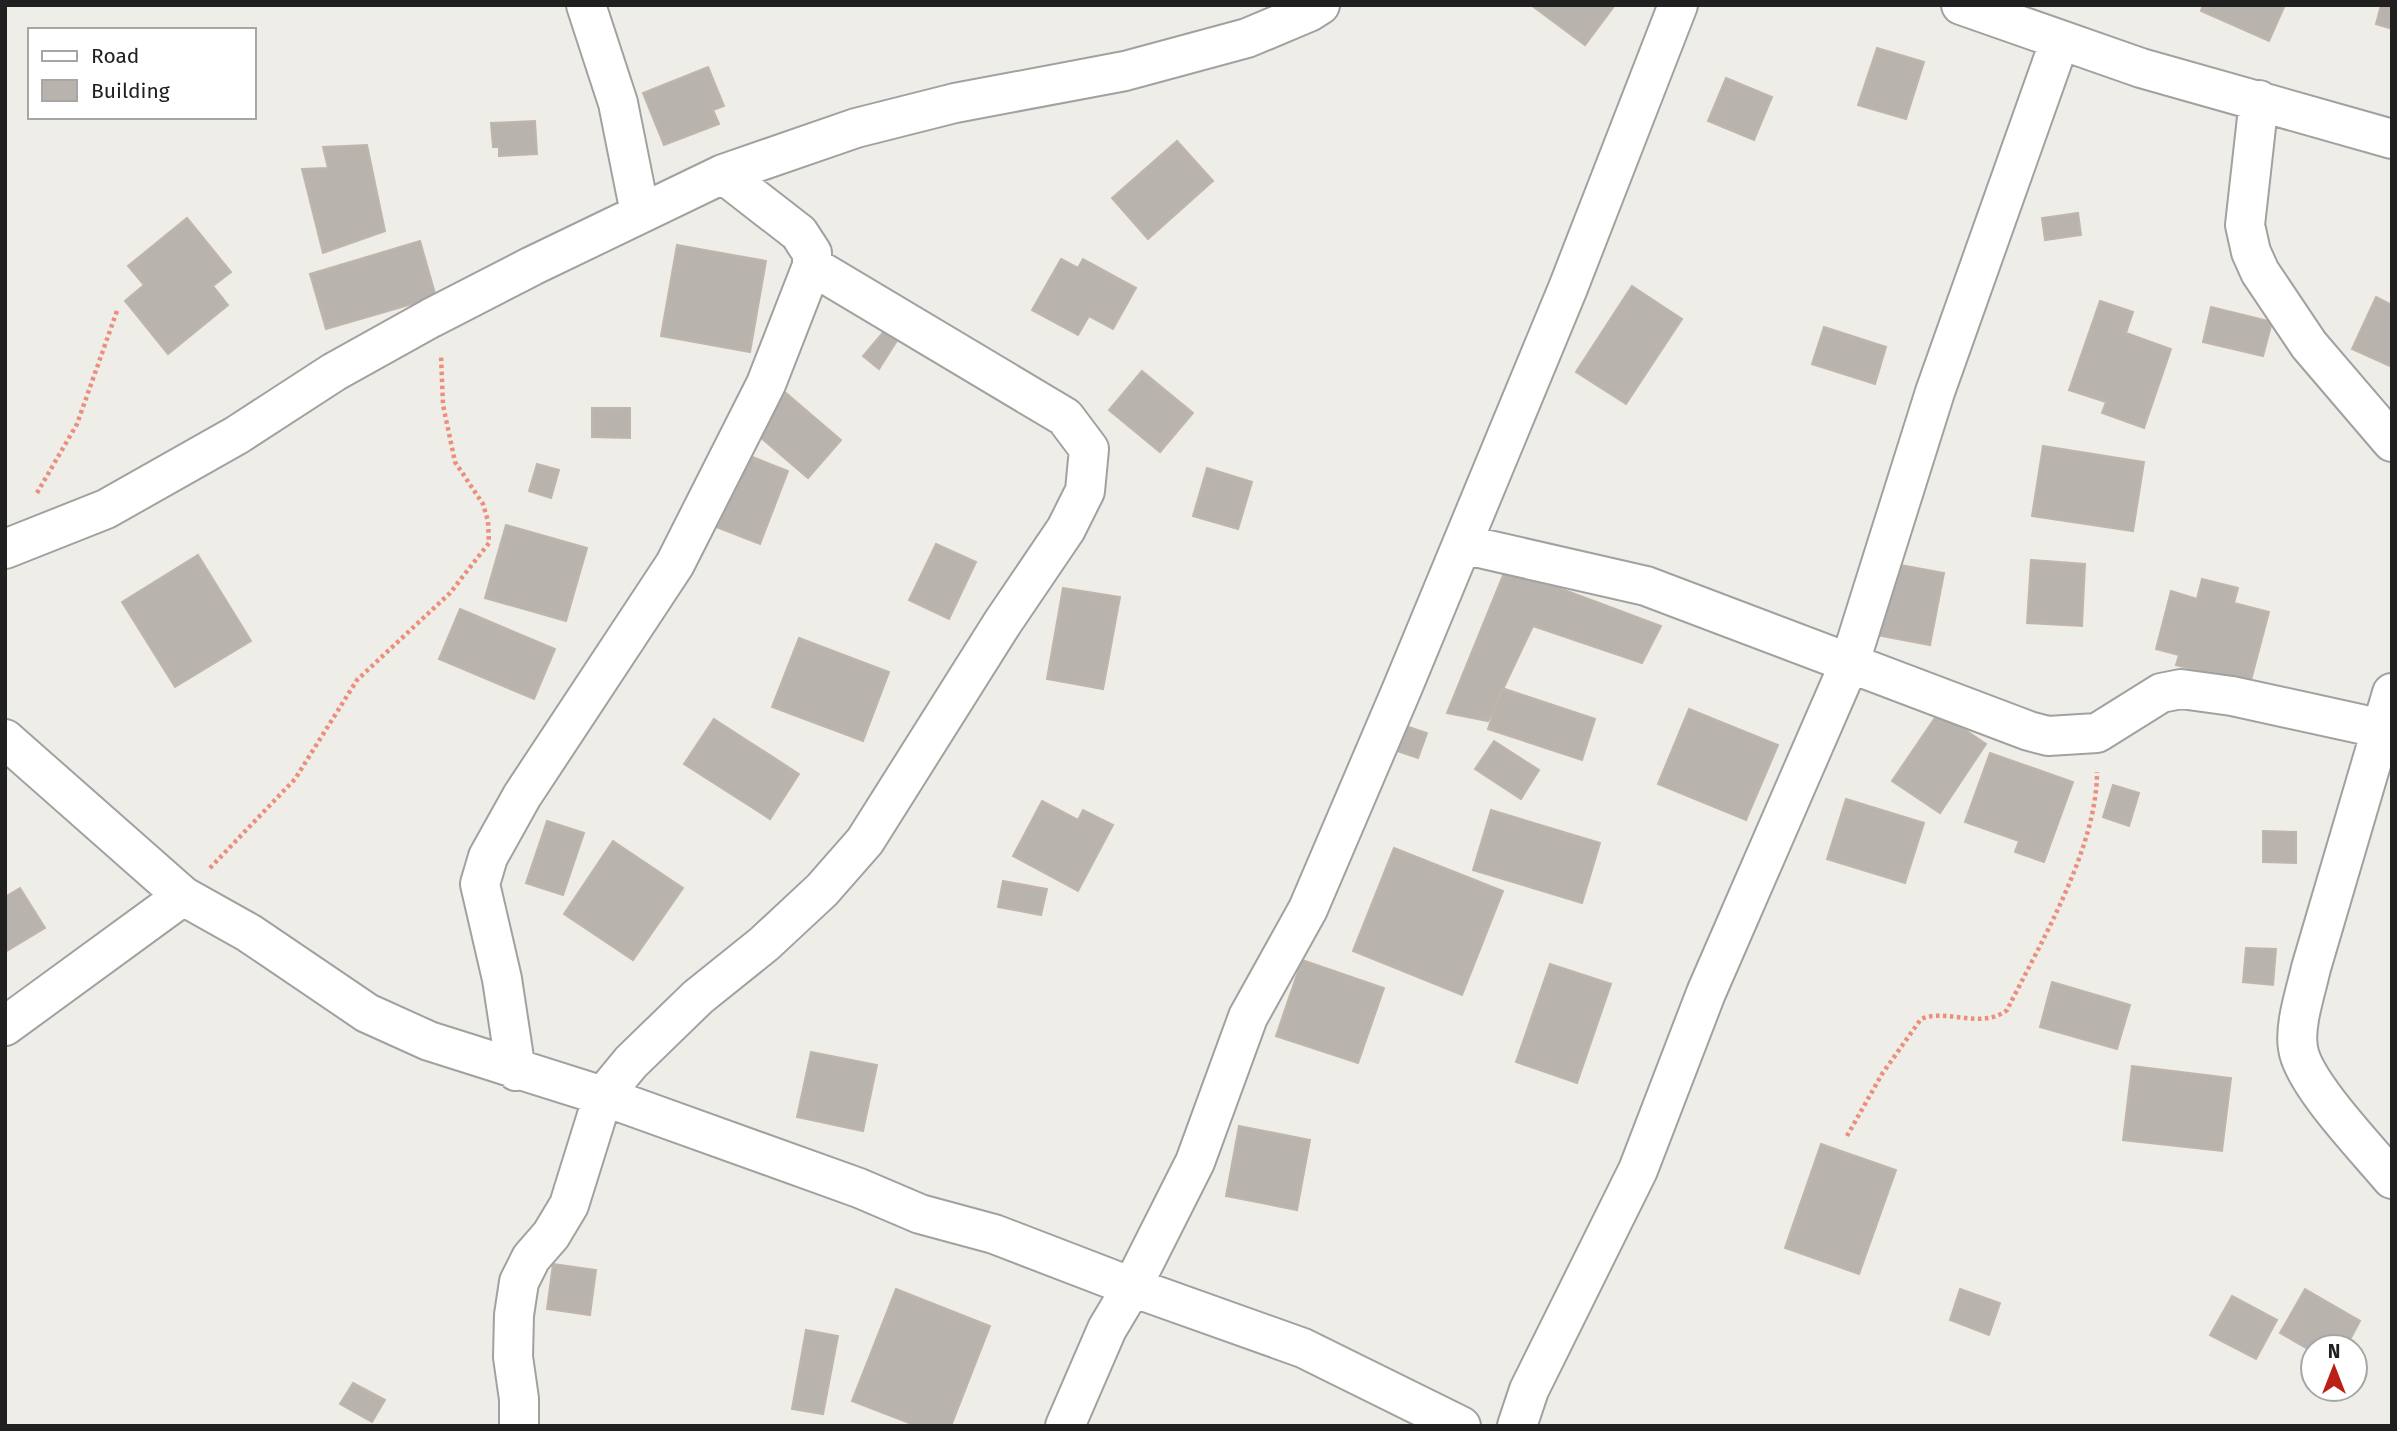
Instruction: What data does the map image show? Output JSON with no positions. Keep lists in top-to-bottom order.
{
  "legend": ["Road", "Building"],
  "north": "top"
}
